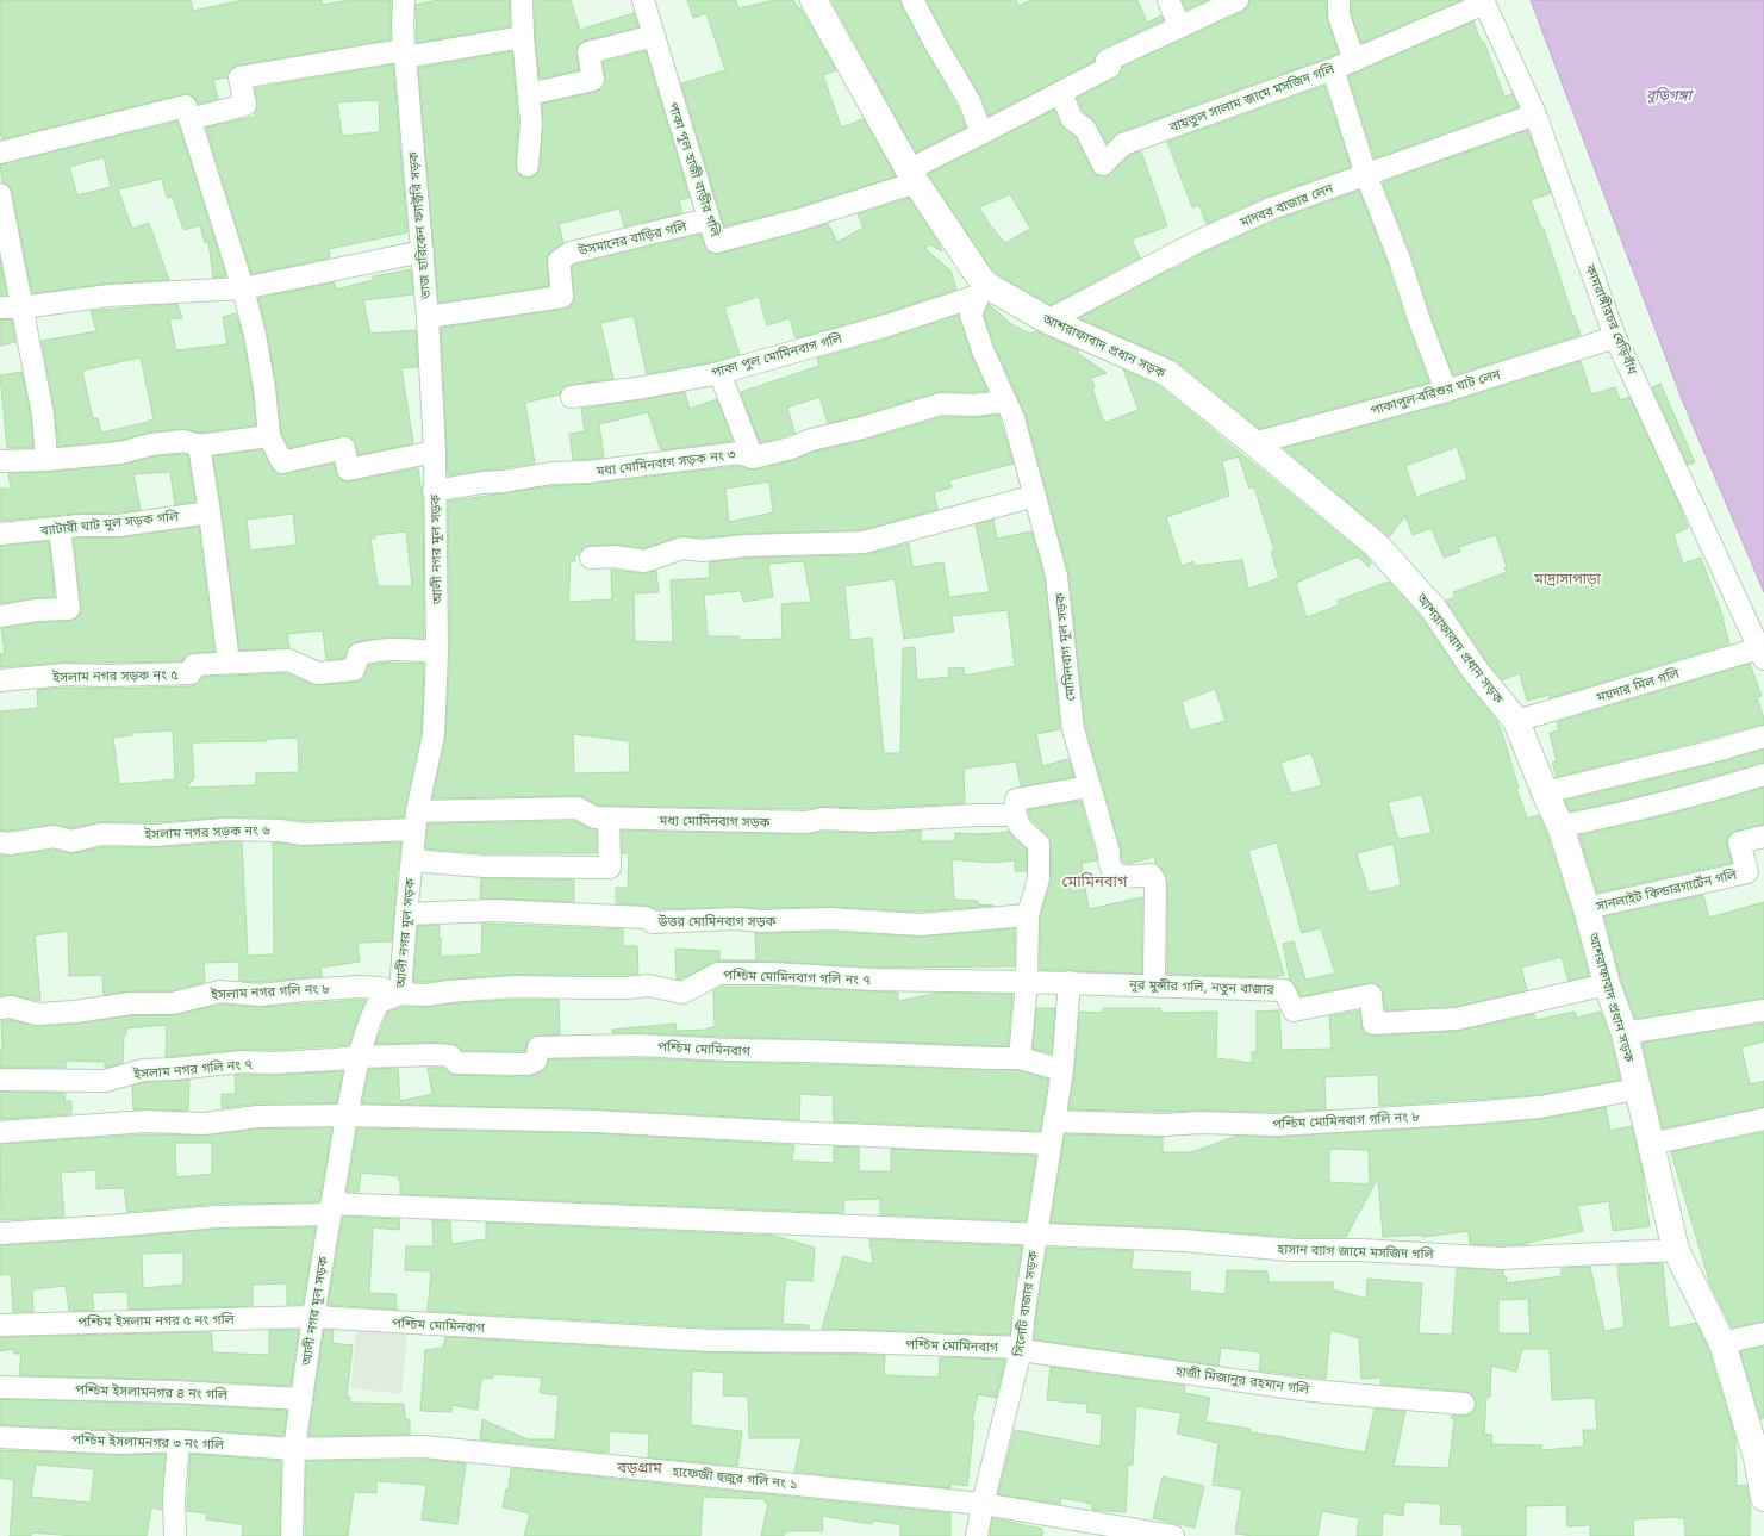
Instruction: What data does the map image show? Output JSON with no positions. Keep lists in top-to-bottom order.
{
  "streets": {
    "street": [
      "বায়তুল সালাম জামে মসজিদ গলি",
      "পাকা পুল হাজী বাড়ীর গলি",
      "মাদবর বাজার লেন",
      "তাজ হারিকেন ফ্যাক্টরি সড়ক",
      "উসমানের বাড়ির গলি",
      "কামরাঙ্গীরচর বেড়িবাঁধ",
      "আশরাফাবাদ প্রধান সড়ক",
      "পাকা পুল মোমিনবাগ গলি",
      "পাকাপুল-বরিশুর ঘাট লেন",
      "মধ্য মোমিনবাগ সড়ক নং ৩",
      "ব্যাটারী ঘাট মূল সড়ক গলি",
      "আলী নগর মূল সড়ক",
      "মোমিনবাগ মূল সড়ক",
      "ইসলাম নগর সড়ক নং ৫",
      "ময়দার মিল গলি",
      "মধ্য মোমিনবাগ সড়ক",
      "ইসলাম নগর সড়ক নং ৬",
      "সানলাইট কিন্ডারগার্টেন গলি",
      "উত্তর মোমিনবাগ সড়ক",
      "পশ্চিম মোমিনবাগ গলি নং ৭",
      "নূর মুন্সীর গলি, নতুন বাজার",
      "ইসলাম নগর গলি নং ৮",
      "পশ্চিম মোমিনবাগ",
      "ইসলাম নগর গলি নং ৭",
      "পশ্চিম মোমিনবাগ গলি নং ৮",
      "হাসান ব্যাগ জামে মসজিদ গলি",
      "সিলেটি বাজার সড়ক",
      "পশ্চিম ইসলাম নগর ৫ নং গলি",
      "হাজী মিজানুর রহমান গলি",
      "পশ্চিম ইসলামনগর ৪ নং গলি",
      "পশ্চিম ইসলামনগর ৩ নং গলি",
      "হাফেজী হুজুর গলি নং ১"
    ]
  },
  "crossings": [
    ["বায়তুল সালাম জামে মসজিদ গলি", "কামরাঙ্গীরচর বেড়িবাঁধ"],
    ["পাকা পুল হাজী বাড়ীর গলি", "উসমানের বাড়ির গলি"],
    ["পাকা পুল হাজী বাড়ীর গলি", "আশরাফাবাদ প্রধান সড়ক"],
    ["মাদবর বাজার লেন", "কামরাঙ্গীরচর বেড়িবাঁধ"],
    ["মাদবর বাজার লেন", "আশরাফাবাদ প্রধান সড়ক"],
    ["তাজ হারিকেন ফ্যাক্টরি সড়ক", "উসমানের বাড়ির গলি"],
    ["তাজ হারিকেন ফ্যাক্টরি সড়ক", "আলী নগর মূল সড়ক"],
    ["কামরাঙ্গীরচর বেড়িবাঁধ", "পাকাপুল-বরিশুর ঘাট লেন"],
    ["কামরাঙ্গীরচর বেড়িবাঁধ", "ময়দার মিল গলি"],
    ["আশরাফাবাদ প্রধান সড়ক", "পাকা পুল মোমিনবাগ গলি"],
    ["আশরাফাবাদ প্রধান সড়ক", "পাকাপুল-বরিশুর ঘাট লেন"],
    ["আশরাফাবাদ প্রধান সড়ক", "মোমিনবাগ মূল সড়ক"],
    ["আশরাফাবাদ প্রধান সড়ক", "ময়দার মিল গলি"],
    ["আশরাফাবাদ প্রধান সড়ক", "সানলাইট কিন্ডারগার্টেন গলি"],
    ["আশরাফাবাদ প্রধান সড়ক", "নূর মুন্সীর গলি, নতুন বাজার"],
    ["আশরাফাবাদ প্রধান সড়ক", "পশ্চিম মোমিনবাগ গলি নং ৮"],
    ["আশরাফাবাদ প্রধান সড়ক", "হাসান ব্যাগ জামে মসজিদ গলি"],
    ["পাকা পুল মোমিনবাগ গলি", "মোমিনবাগ মূল সড়ক"],
    ["মধ্য মোমিনবাগ সড়ক নং ৩", "আলী নগর মূল সড়ক"],
    ["মধ্য মোমিনবাগ সড়ক নং ৩", "মোমিনবাগ মূল সড়ক"],
    ["আলী নগর মূল সড়ক", "ইসলাম নগর সড়ক নং ৫"],
    ["আলী নগর মূল সড়ক", "মধ্য মোমিনবাগ সড়ক"],
    ["আলী নগর মূল সড়ক", "ইসলাম নগর সড়ক নং ৬"],
    ["আলী নগর মূল সড়ক", "উত্তর মোমিনবাগ সড়ক"],
    ["আলী নগর মূল সড়ক", "পশ্চিম মোমিনবাগ গলি নং ৭"],
    ["আলী নগর মূল সড়ক", "ইসলাম নগর গলি নং ৮"],
    ["আলী নগর মূল সড়ক", "পশ্চিম মোমিনবাগ"],
    ["আলী নগর মূল সড়ক", "ইসলাম নগর গলি নং ৭"],
    ["আলী নগর মূল সড়ক", "পশ্চিম ইসলাম নগর ৫ নং গলি"],
    ["আলী নগর মূল সড়ক", "পশ্চিম ইসলামনগর ৪ নং গলি"],
    ["আলী নগর মূল সড়ক", "পশ্চিম ইসলামনগর ৩ নং গলি"],
    ["আলী নগর মূল সড়ক", "হাফেজী হুজুর গলি নং ১"],
    ["মোমিনবাগ মূল সড়ক", "নূর মুন্সীর গলি, নতুন বাজার"],
    ["মধ্য মোমিনবাগ সড়ক", "ইসলাম নগর সড়ক নং ৬"],
    ["পশ্চিম মোমিনবাগ গলি নং ৭", "নূর মুন্সীর গলি, নতুন বাজার"],
    ["পশ্চিম মোমিনবাগ গলি নং ৭", "ইসলাম নগর গলি নং ৮"],
    ["পশ্চিম মোমিনবাগ", "ইসলাম নগর গলি নং ৭"],
    ["পশ্চিম মোমিনবাগ", "সিলেটি বাজার সড়ক"],
    ["পশ্চিম মোমিনবাগ", "পশ্চিম ইসলাম নগর ৫ নং গলি"],
    ["পশ্চিম মোমিনবাগ", "হাজী মিজানুর রহমান গলি"],
    ["পশ্চিম মোমিনবাগ গলি নং ৮", "সিলেটি বাজার সড়ক"],
    ["হাসান ব্যাগ জামে মসজিদ গলি", "সিলেটি বাজার সড়ক"],
    ["সিলেটি বাজার সড়ক", "হাজী মিজানুর রহমান গলি"],
    ["সিলেটি বাজার সড়ক", "হাফেজী হুজুর গলি নং ১"],
    ["পশ্চিম ইসলামনগর ৩ নং গলি", "হাফেজী হুজুর গলি নং ১"]
  ],
  "districts": ["মাদ্রাসাপাড়া", "মোমিনবাগ", "বড়গ্রাম"],
  "water": ["বুড়িগঙ্গা"]
}
